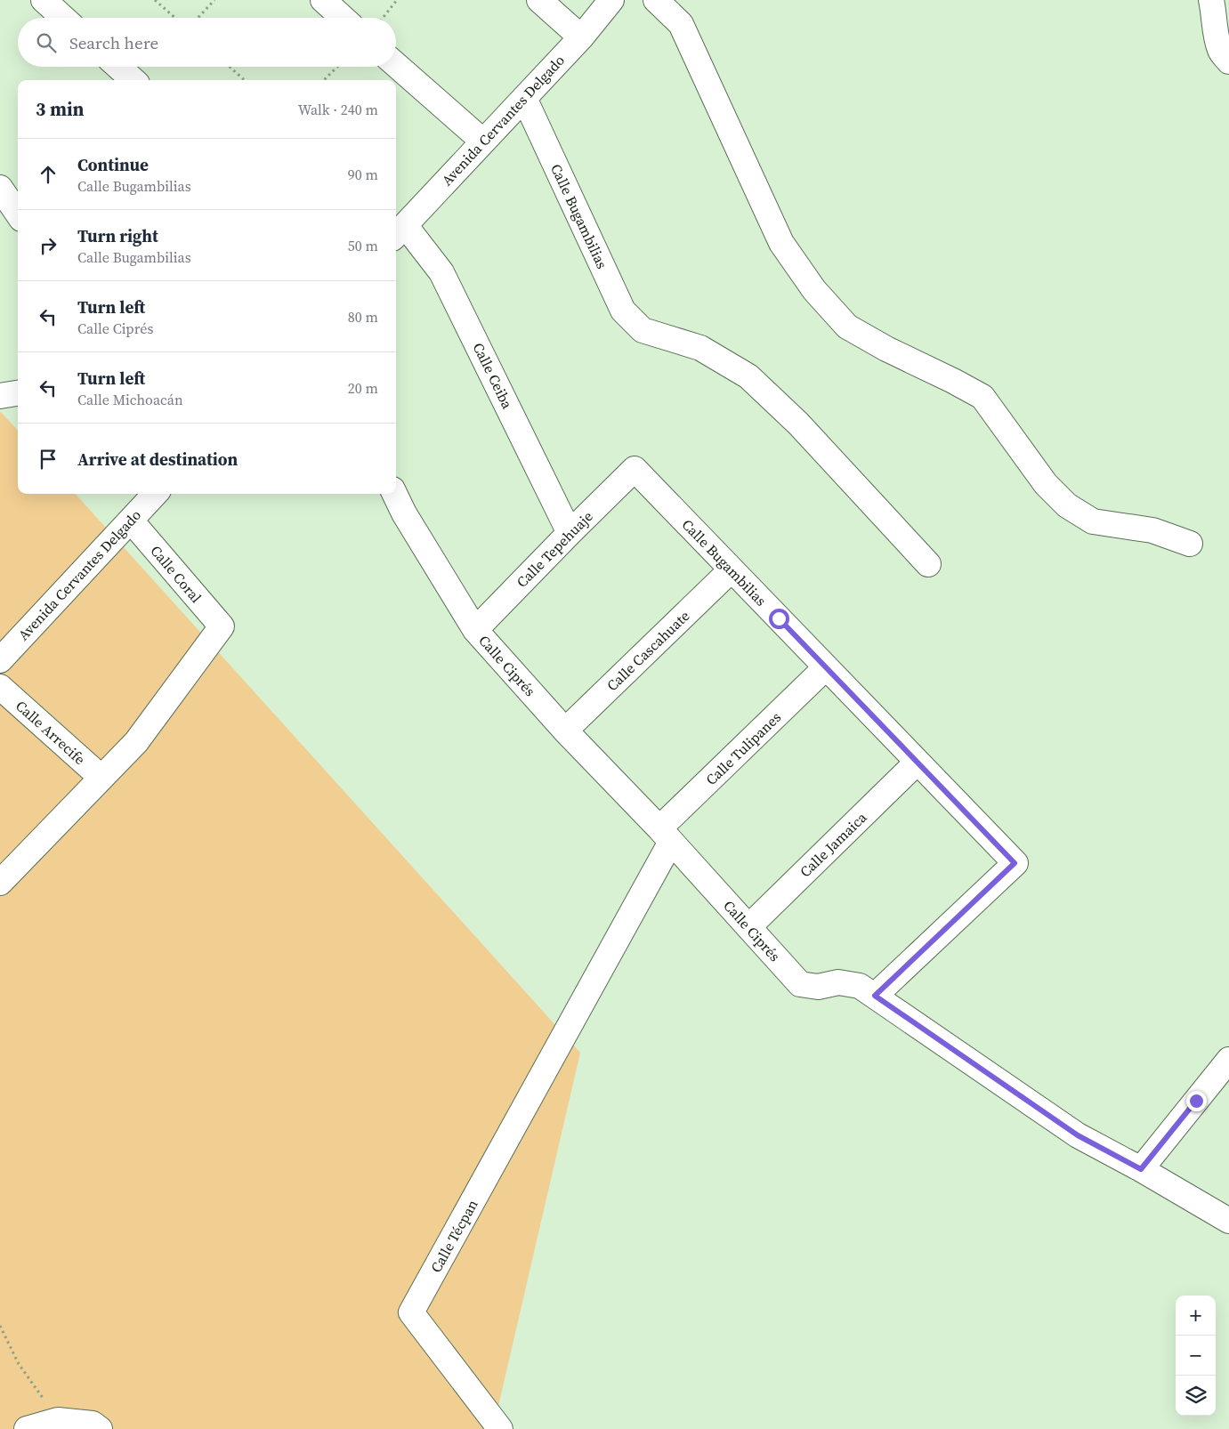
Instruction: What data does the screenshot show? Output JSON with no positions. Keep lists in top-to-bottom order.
{
  "streets": {
    "street": [
      "Avenida Cervantes Delgado",
      "Calle Bugambilias",
      "Calle Ceiba",
      "Calle Tepehuaje",
      "Calle Coral",
      "Calle Cascahuate",
      "Calle Ciprés",
      "Calle Arrecife",
      "Calle Tulipanes",
      "Calle Jamaica",
      "Calle Técpan"
    ]
  },
  "crossings": [
    ["Avenida Cervantes Delgado", "Calle Bugambilias"],
    ["Avenida Cervantes Delgado", "Calle Ceiba"],
    ["Avenida Cervantes Delgado", "Calle Coral"],
    ["Calle Bugambilias", "Calle Tepehuaje"],
    ["Calle Bugambilias", "Calle Cascahuate"],
    ["Calle Bugambilias", "Calle Ciprés"],
    ["Calle Bugambilias", "Calle Tulipanes"],
    ["Calle Bugambilias", "Calle Jamaica"],
    ["Calle Ceiba", "Calle Tepehuaje"],
    ["Calle Tepehuaje", "Calle Ciprés"],
    ["Calle Coral", "Calle Arrecife"],
    ["Calle Cascahuate", "Calle Ciprés"],
    ["Calle Ciprés", "Calle Tulipanes"],
    ["Calle Ciprés", "Calle Jamaica"],
    ["Calle Tulipanes", "Calle Técpan"]
  ],
  "page": {
    "search": "Search here",
    "heading": ["3 min", "Walk · 240 m"],
    "list": [
      ["Continue", "Calle Bugambilias", "90 m"],
      ["Turn right", "Calle Bugambilias", "50 m"],
      ["Turn left", "Calle Ciprés", "80 m"],
      ["Turn left", "Calle Michoacán", "20 m"],
      "Arrive at destination"
    ],
    "map_buttons": ["+", "−"]
  }
}
